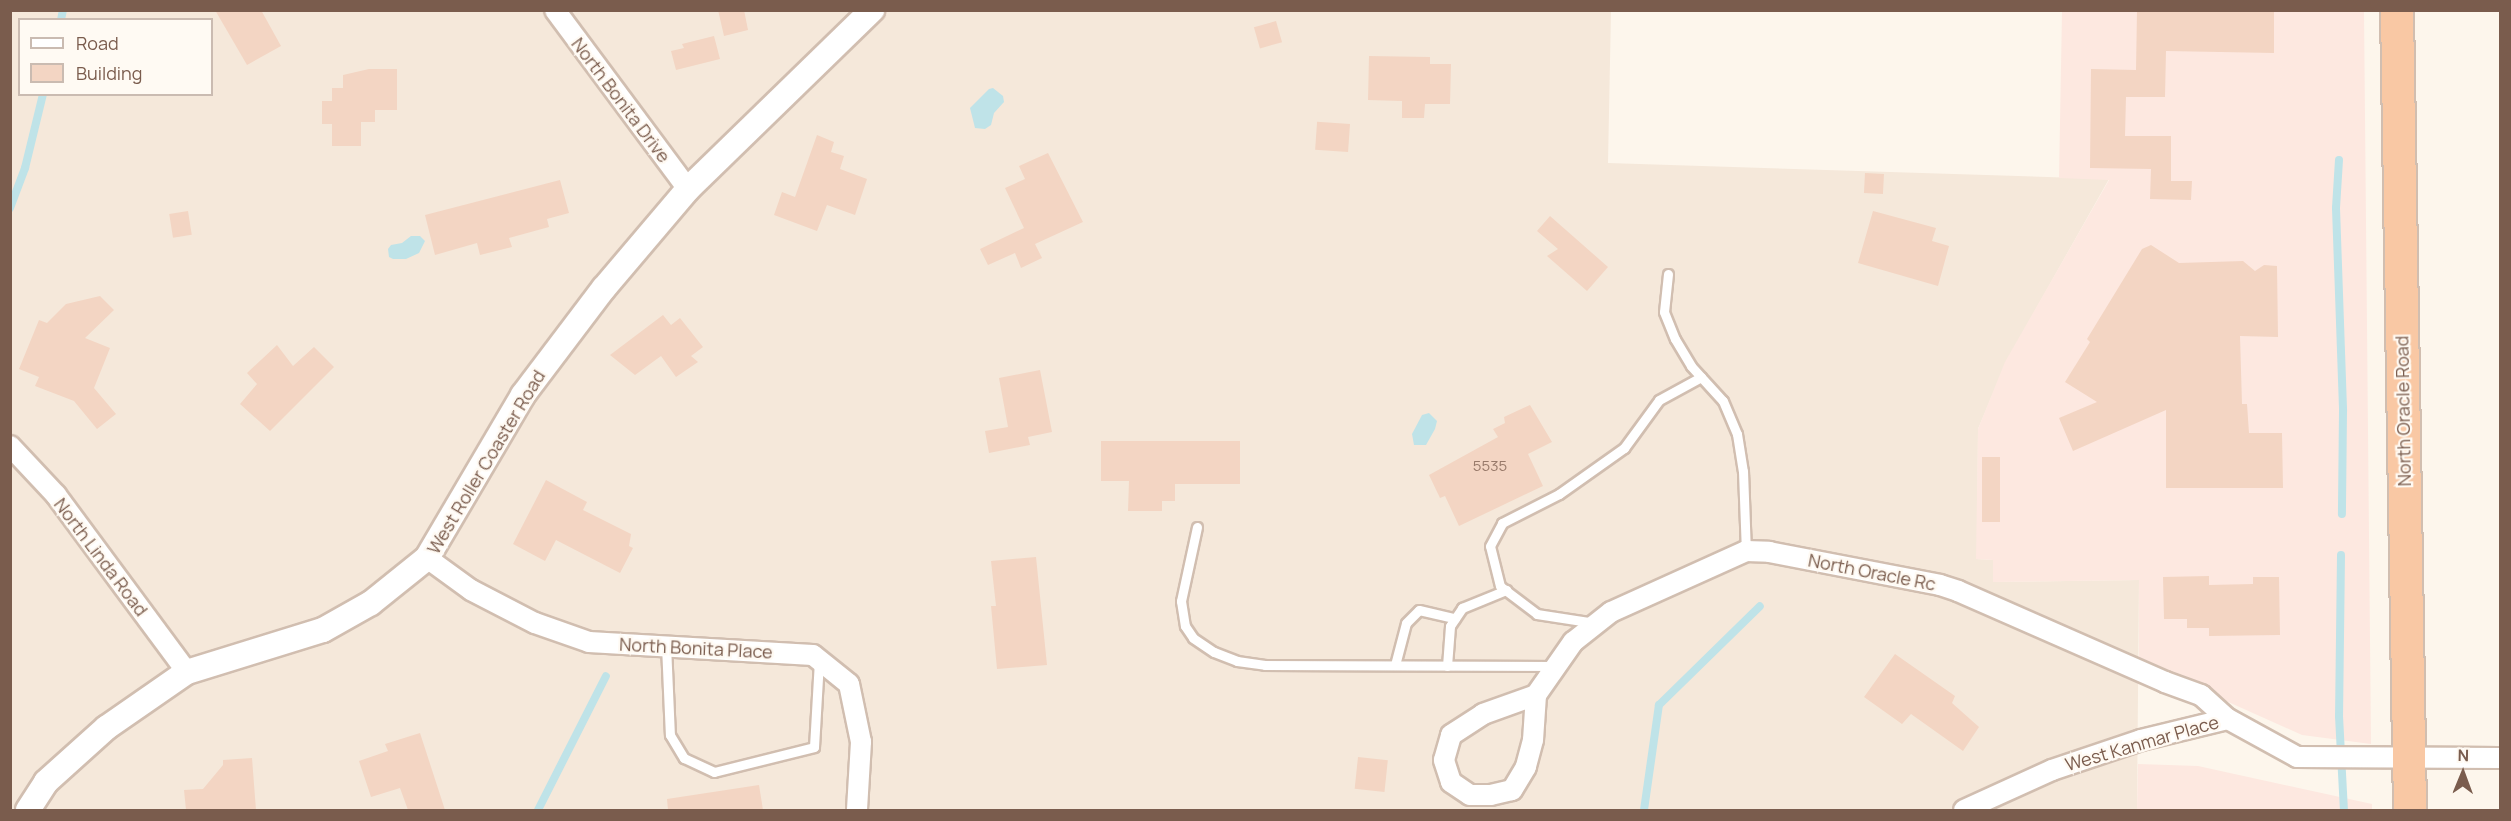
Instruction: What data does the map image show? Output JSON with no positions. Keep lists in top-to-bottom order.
{
  "streets": {
    "highway": ["North Oracle Road"],
    "street": [
      "North Bonita Drive",
      "West Roller Coaster Road",
      "North Linda Road",
      "North Oracle Rc",
      "North Bonita Place",
      "West Kanmar Place"
    ]
  },
  "crossings": [
    ["North Bonita Drive", "West Roller Coaster Road"],
    ["North Oracle Road", "West Kanmar Place"],
    ["West Roller Coaster Road", "North Linda Road"],
    ["West Roller Coaster Road", "North Bonita Place"],
    ["North Oracle Rc", "West Kanmar Place"]
  ],
  "house_numbers": ["5535"],
  "legend": ["Road", "Building"],
  "north": "top"
}
